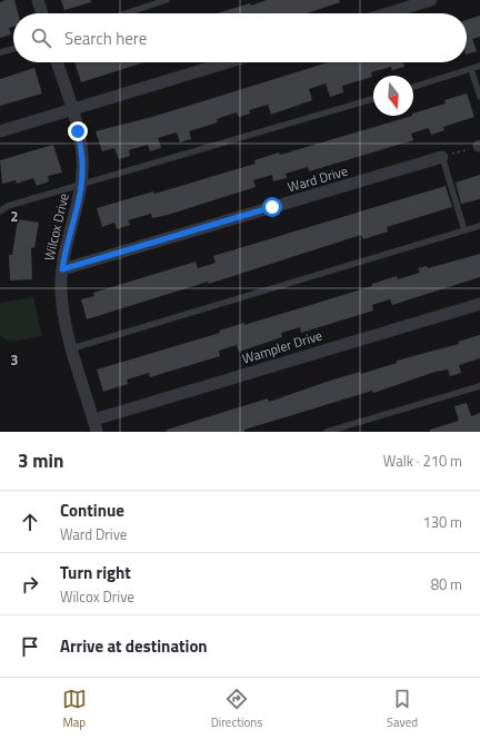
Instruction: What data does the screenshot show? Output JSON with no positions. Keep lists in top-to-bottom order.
{
  "streets": {
    "street": ["Ward Drive", "Wilcox Drive", "Wampler Drive"]
  },
  "crossings": [
    ["Ward Drive", "Wilcox Drive"],
    ["Wilcox Drive", "Wampler Drive"]
  ],
  "north": "bottom",
  "page": {
    "search": "Search here",
    "heading": ["3 min", "Walk · 210 m"],
    "list": [
      ["Continue", "Ward Drive", "130 m"],
      ["Turn right", "Wilcox Drive", "80 m"],
      "Arrive at destination"
    ],
    "nav": ["Map", "Directions", "Saved"]
  },
  "grid": {
    "rows": ["2", "3"]
  }
}
